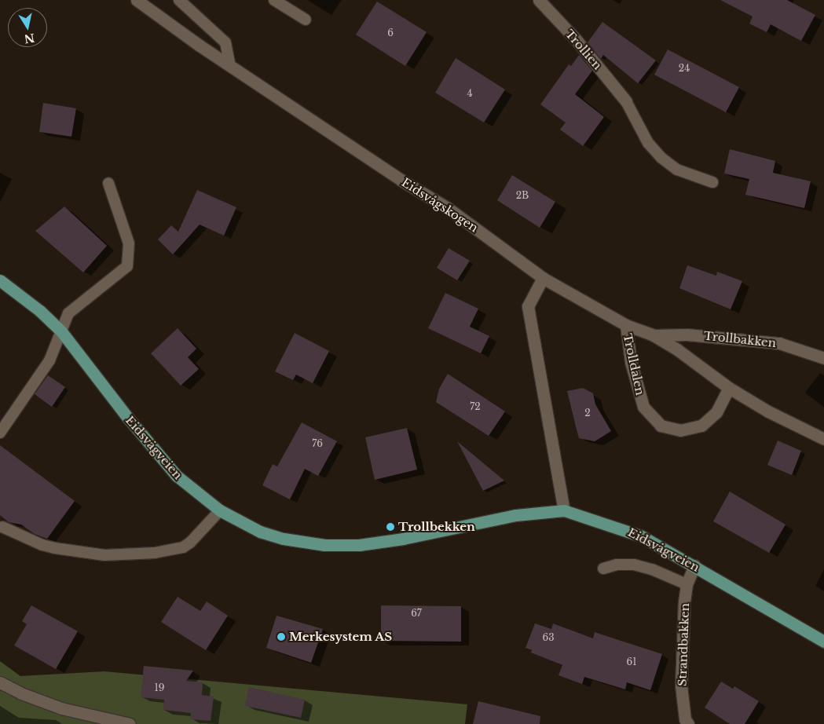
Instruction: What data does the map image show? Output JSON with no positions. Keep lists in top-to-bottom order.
{
  "streets": {
    "main road": ["Eidsvågveien"],
    "street": [
      "Trollien",
      "Eidsvågskogen",
      "Trollbakken",
      "Trolldalen",
      "Strandbakken"
    ]
  },
  "crossings": [
    ["Eidsvågskogen", "Trolldalen"],
    ["Trollbakken", "Trolldalen"],
    ["Eidsvågveien", "Strandbakken"]
  ],
  "places": ["Trollbekken", "Merkesystem AS"],
  "house_numbers": [
    "6",
    "24",
    "4",
    "2B",
    "72",
    "2",
    "76",
    "67",
    "63",
    "61",
    "19"
  ],
  "north": "bottom"
}
